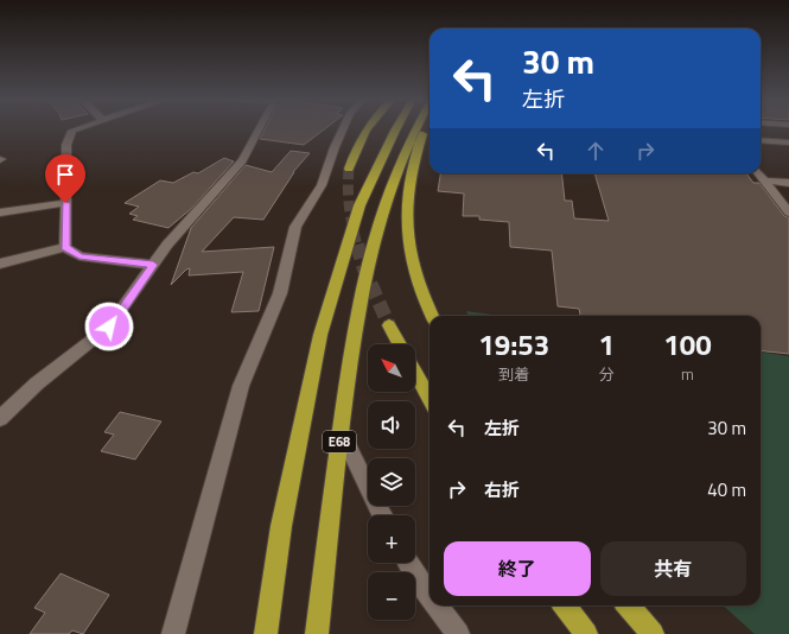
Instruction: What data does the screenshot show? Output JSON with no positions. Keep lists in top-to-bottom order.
{
  "streets": {
    "highway": ["E68"]
  },
  "north": "top left",
  "page": {
    "turn": ["30 m", "左折"],
    "eta": [
      "19:53",
      "到着",
      "1",
      "分",
      "100",
      "m"
    ],
    "map_buttons": ["+", "−"],
    "list": [
      {
        "name": "左折",
        "value": "30 m"
      },
      {
        "name": "右折",
        "value": "40 m"
      }
    ],
    "buttons": ["終了", "共有"]
  }
}
